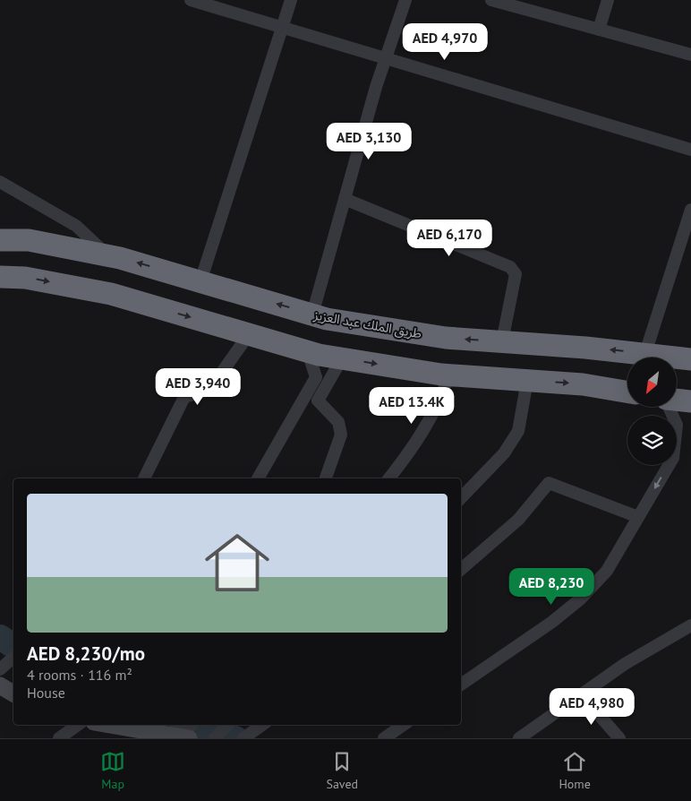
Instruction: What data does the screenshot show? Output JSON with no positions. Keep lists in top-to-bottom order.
{
  "streets": {
    "highway": ["طريق الملك عبد العزيز"]
  },
  "north": "bottom left",
  "page": {
    "price": [
      "AED 4,970",
      "AED 3,130",
      "AED 6,170",
      "AED 3,940",
      "AED 13.4K",
      "AED 8,230",
      "AED 4,980"
    ],
    "list": [
      {
        "name": "AED 8,230/mo",
        "note": "4 rooms · 116 m² · House"
      }
    ],
    "tabs": ["Map", "Saved", "Home"]
  }
}
